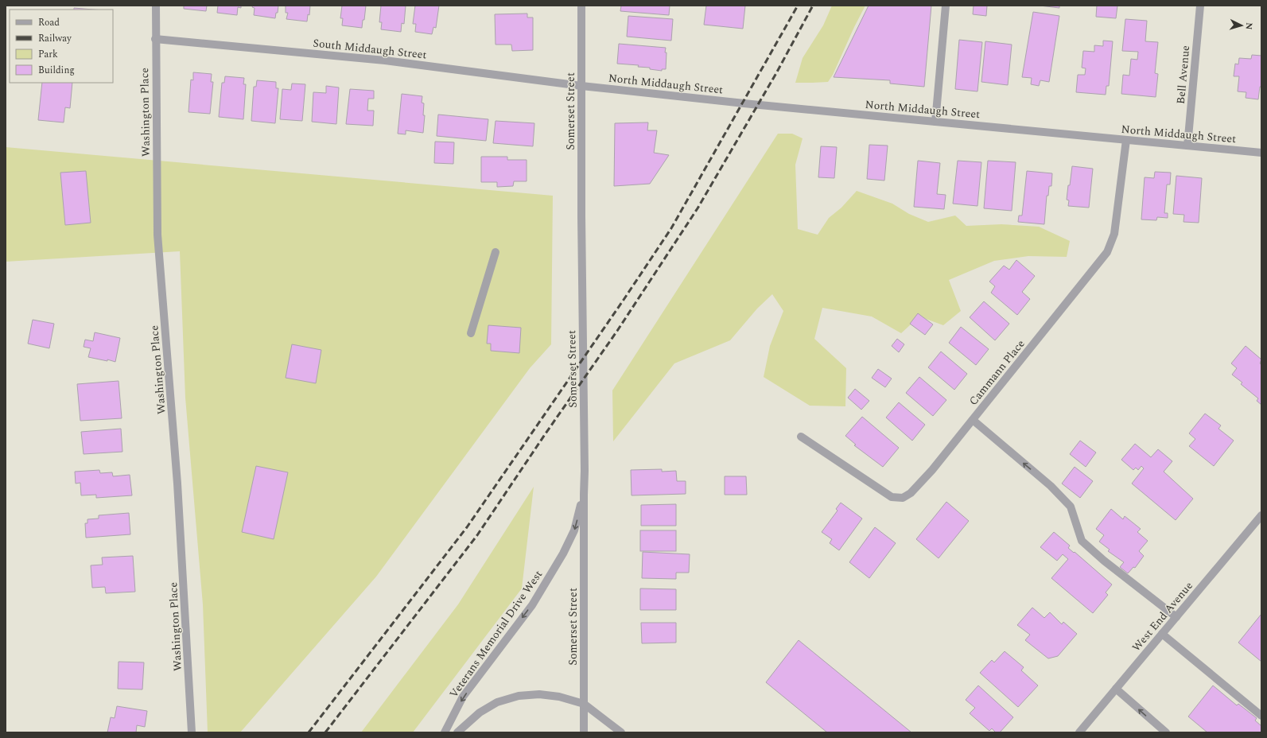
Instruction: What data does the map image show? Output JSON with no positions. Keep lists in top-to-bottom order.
{
  "streets": {
    "street": [
      "South Middaugh Street",
      "Bell Avenue",
      "North Middaugh Street",
      "Somerset Street",
      "Washington Place",
      "Cammann Place",
      "West End Avenue",
      "Veterans Memorial Drive West"
    ]
  },
  "crossings": [
    ["South Middaugh Street", "North Middaugh Street"],
    ["South Middaugh Street", "Somerset Street"],
    ["South Middaugh Street", "Washington Place"],
    ["Bell Avenue", "North Middaugh Street"],
    ["North Middaugh Street", "Somerset Street"],
    ["North Middaugh Street", "Cammann Place"],
    ["Somerset Street", "Veterans Memorial Drive West"]
  ],
  "one_way": ["Veterans Memorial Drive West"],
  "legend": [
    "Road",
    "Railway",
    "Park",
    "Building"
  ],
  "north": "right"
}
